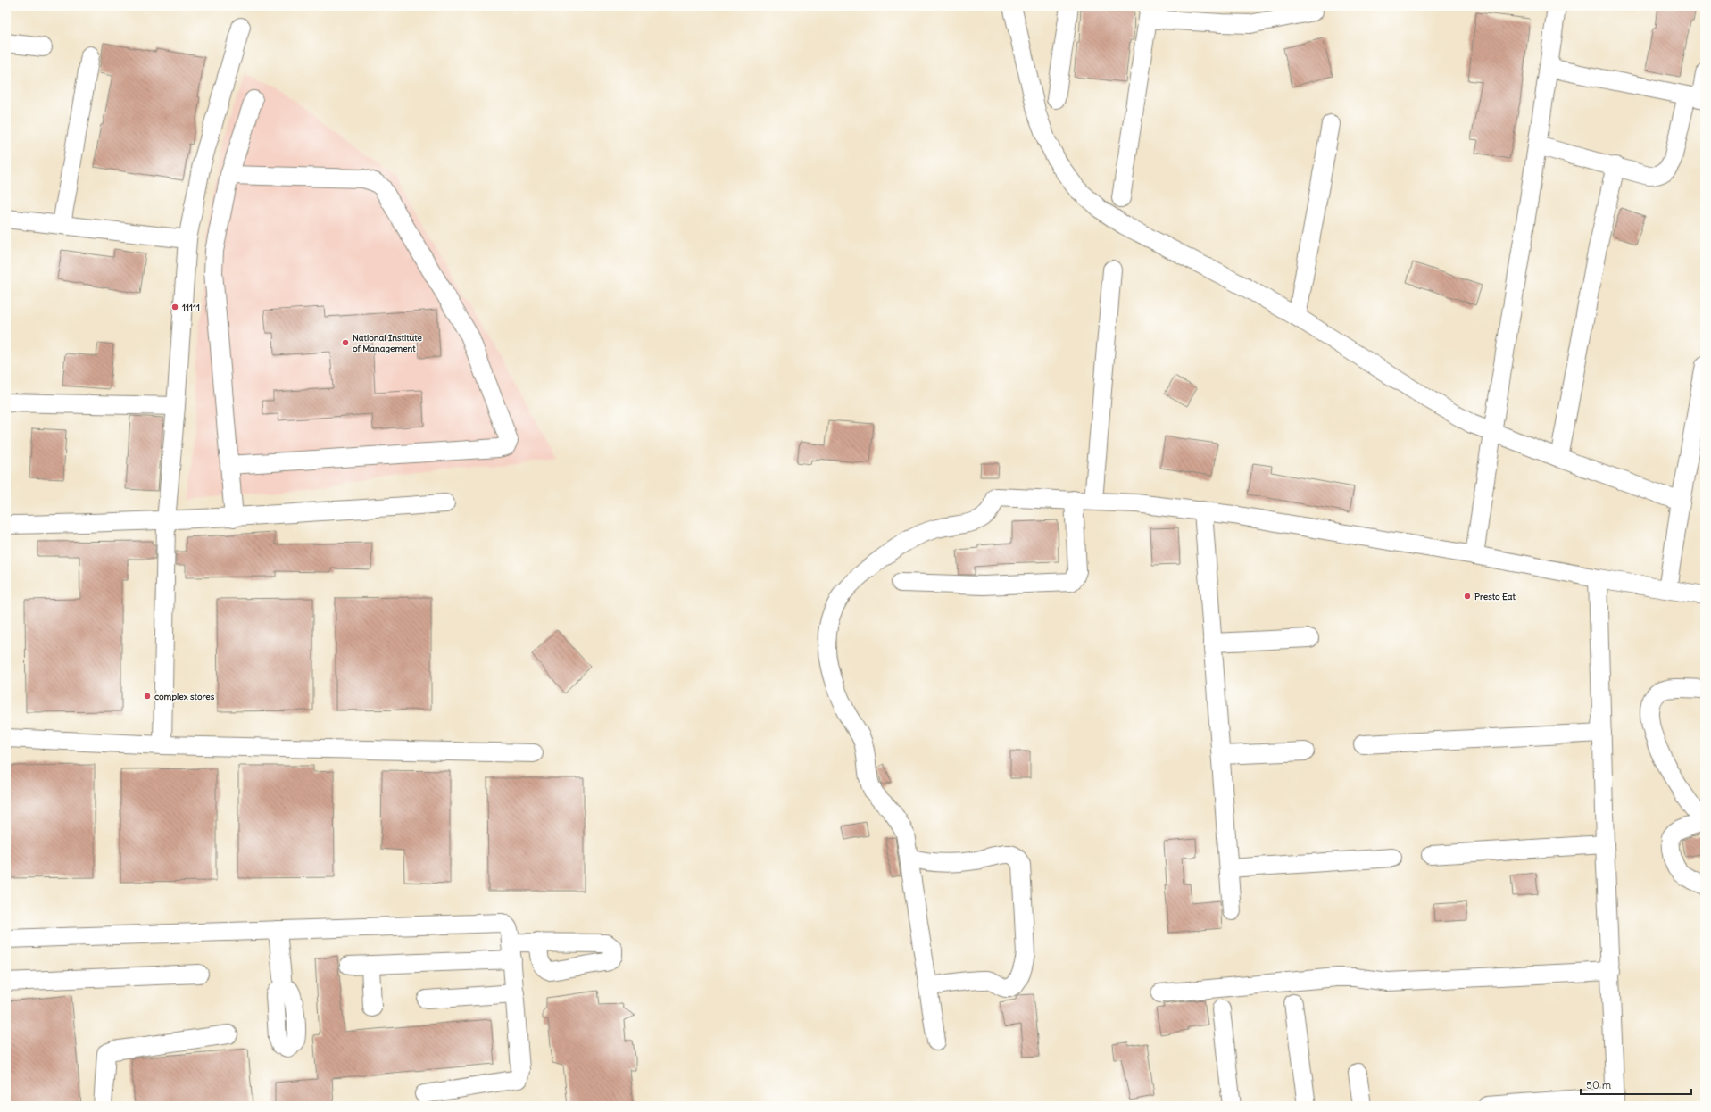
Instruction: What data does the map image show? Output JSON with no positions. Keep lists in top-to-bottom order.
{
  "places": [
    "11111",
    "National Institute of Management",
    "Presto Eat",
    "complex stores"
  ],
  "scale_bar": "50 m"
}
